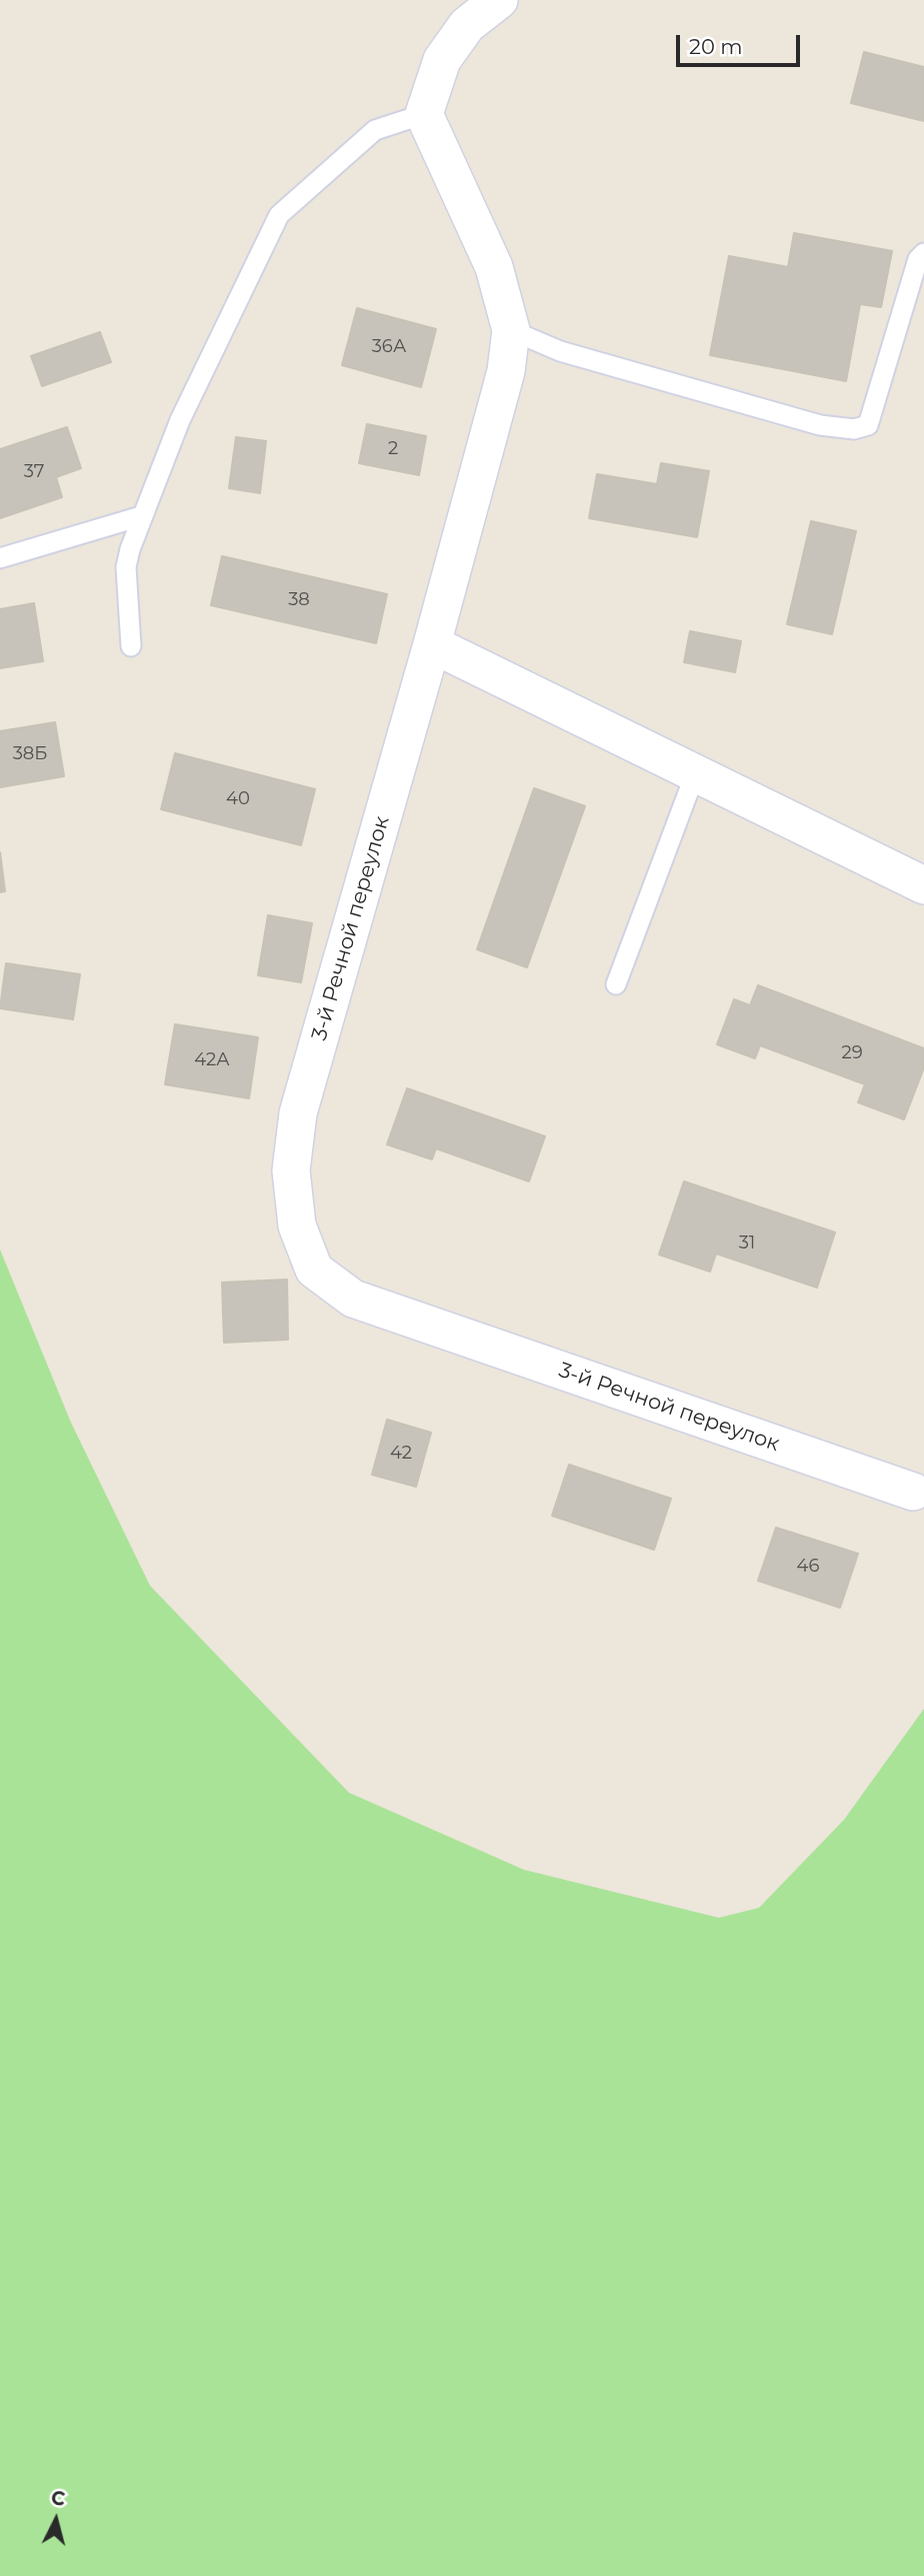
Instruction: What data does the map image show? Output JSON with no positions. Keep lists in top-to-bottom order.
{
  "streets": {
    "street": ["3-й Речной переулок"]
  },
  "house_numbers": [
    "36А",
    "2",
    "37",
    "38",
    "38Б",
    "40",
    "29",
    "42А",
    "31",
    "42",
    "46"
  ],
  "scale_bar": "20 m",
  "north": "top"
}
